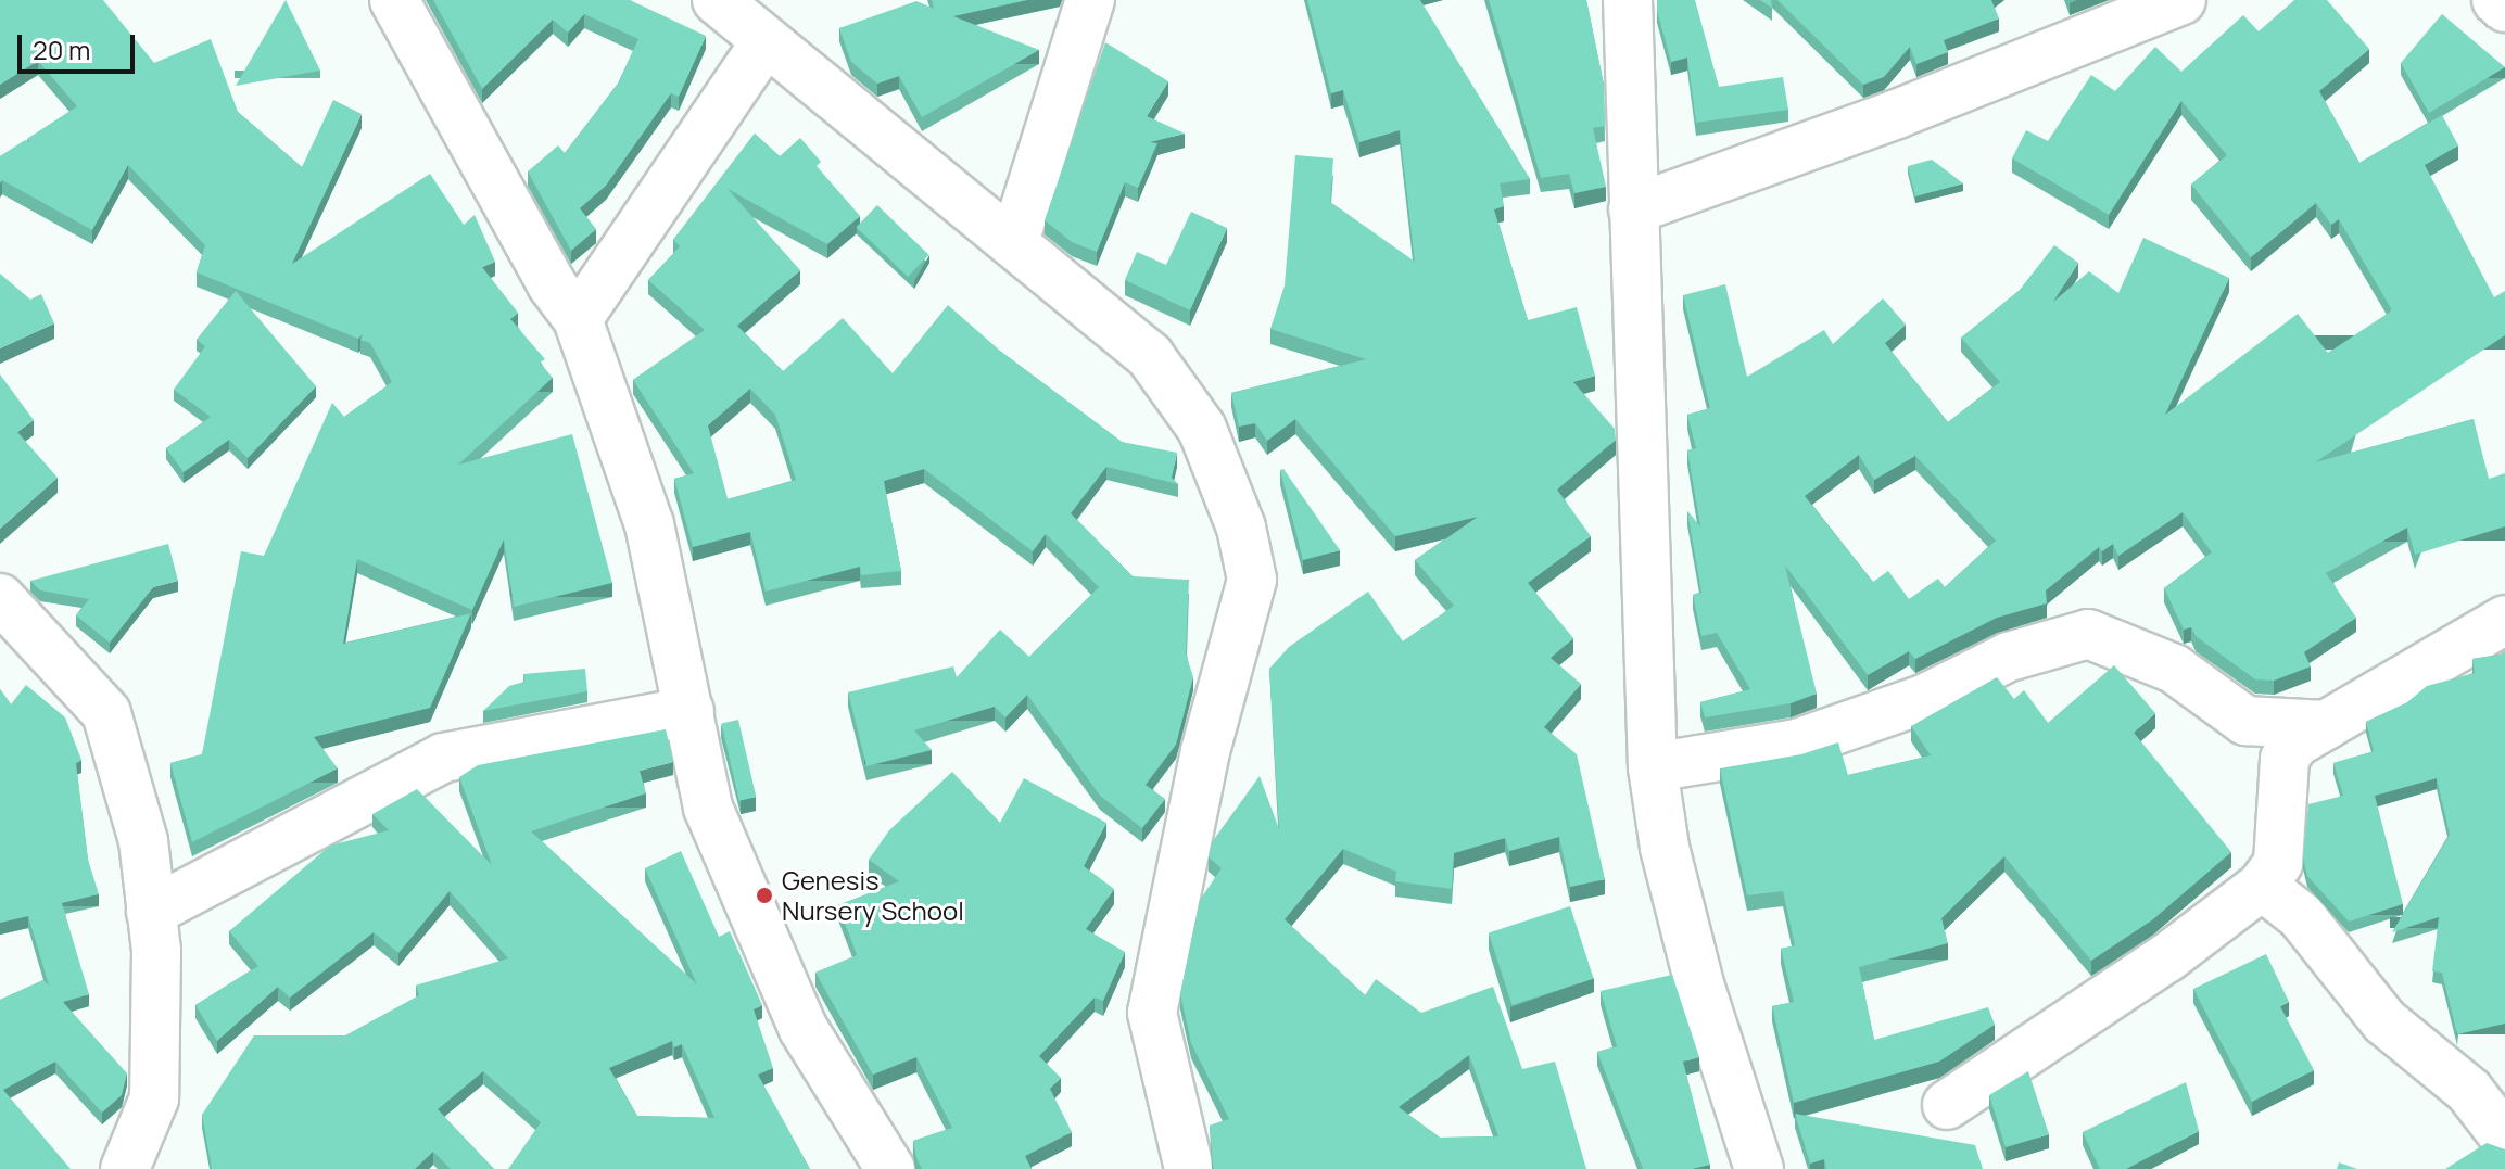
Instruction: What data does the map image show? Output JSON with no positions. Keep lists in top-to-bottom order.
{
  "places": ["Genesis Nursery School"],
  "scale_bar": "20 m"
}
